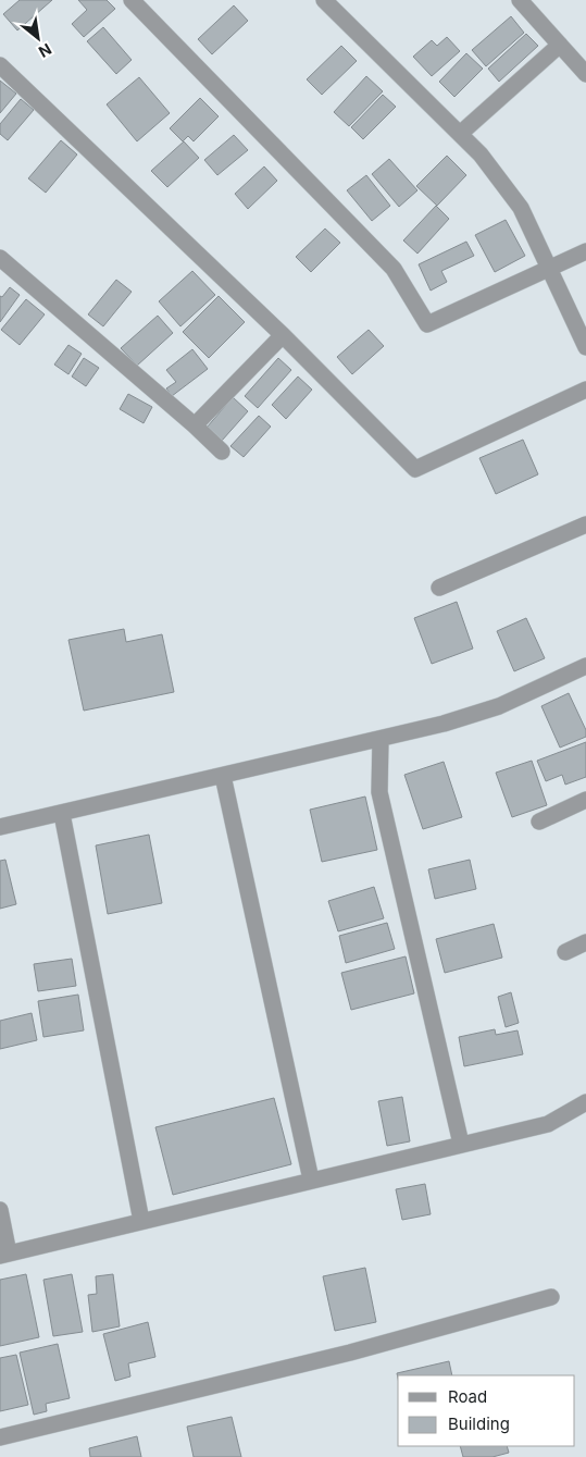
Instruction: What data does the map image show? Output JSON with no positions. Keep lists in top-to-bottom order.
{
  "legend": ["Road", "Building"],
  "north": "bottom right"
}
